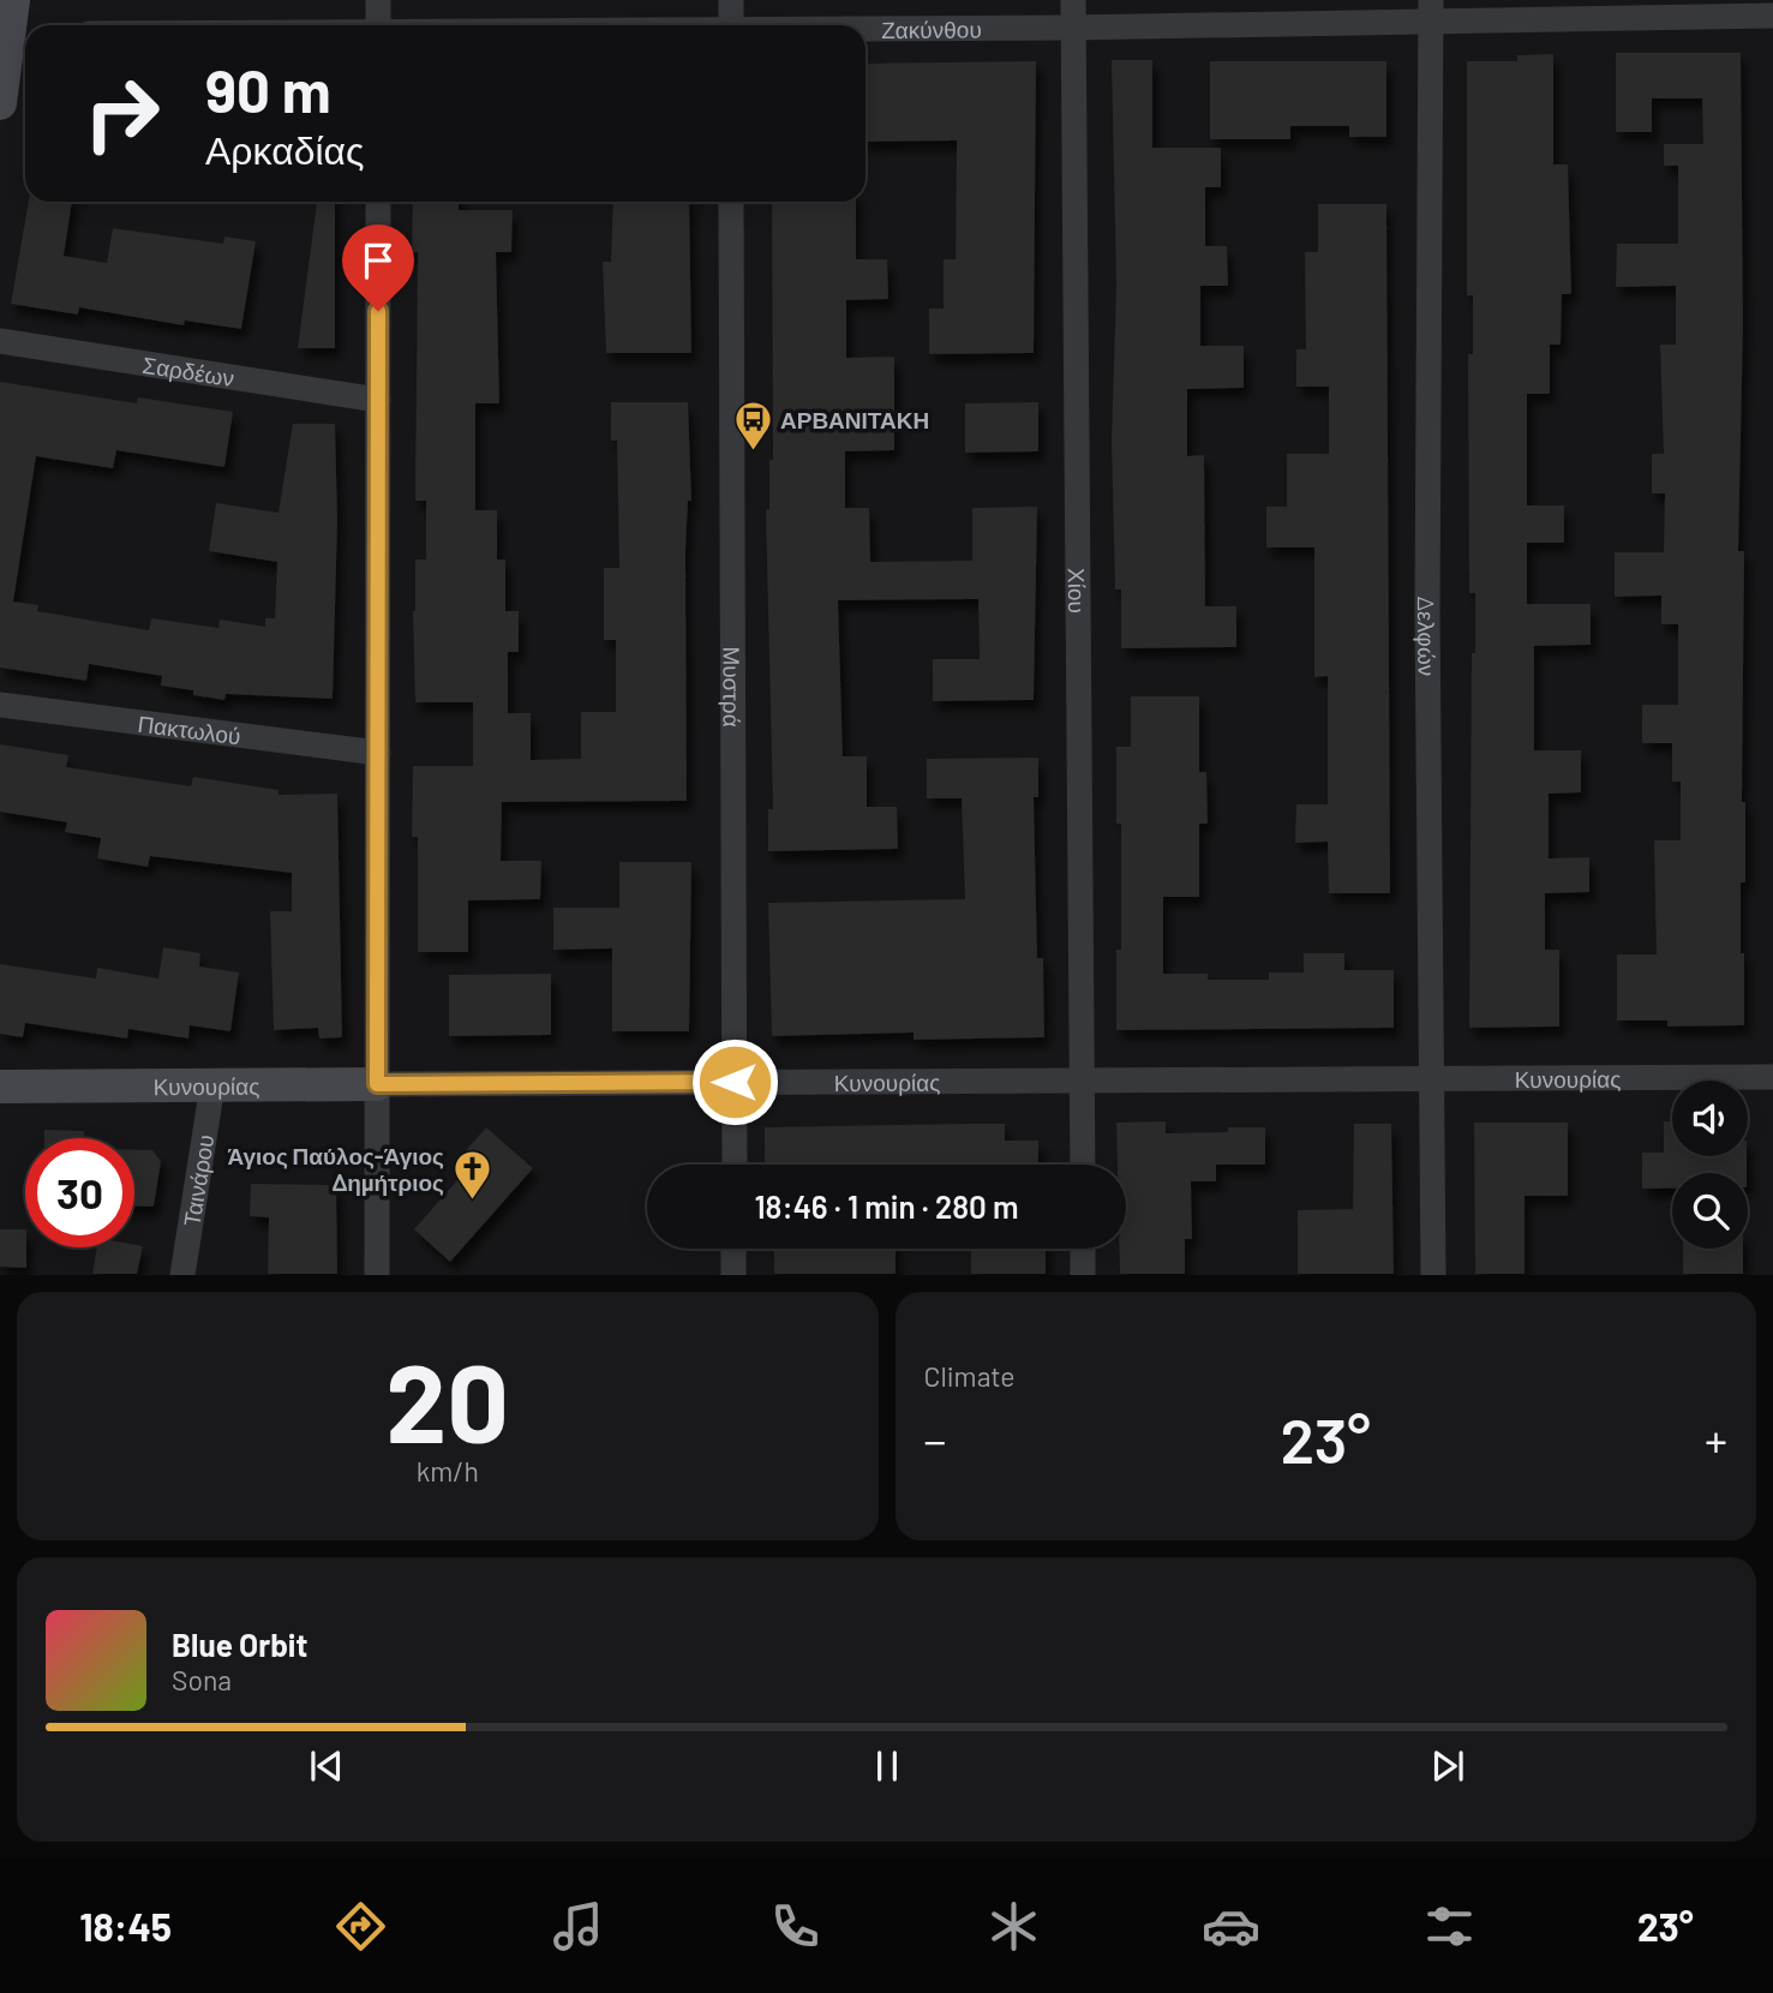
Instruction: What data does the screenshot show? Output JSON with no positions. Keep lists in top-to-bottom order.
{
  "streets": {
    "street": [
      "Ζακύνθου",
      "Σαρδέων",
      "Χίου",
      "Δελφών",
      "Μυστρά",
      "Πακτωλού",
      "Κυνουρίας",
      "Ταινάρου"
    ]
  },
  "crossings": [
    ["Ζακύνθου", "Χίου"],
    ["Ζακύνθου", "Δελφών"],
    ["Χίου", "Κυνουρίας"],
    ["Δελφών", "Κυνουρίας"],
    ["Μυστρά", "Κυνουρίας"],
    ["Κυνουρίας", "Ταινάρου"]
  ],
  "places": {
    "bus stop": ["ΑΡΒΑΝΙΤΑΚΗ"],
    "church": ["Άγιος Παύλος-Άγιος Δημήτριος"]
  },
  "page": {
    "turn": ["90 m", "Αρκαδίας"],
    "limit": "30",
    "trip": "18:46 · 1 min · 280 m",
    "tile": [
      ["20", "km/h"],
      "Climate"
    ],
    "heat": ["−", "23°", "+"],
    "song": ["Blue Orbit", "Sona"],
    "tabs": ["18:45", "23°"]
  }
}
